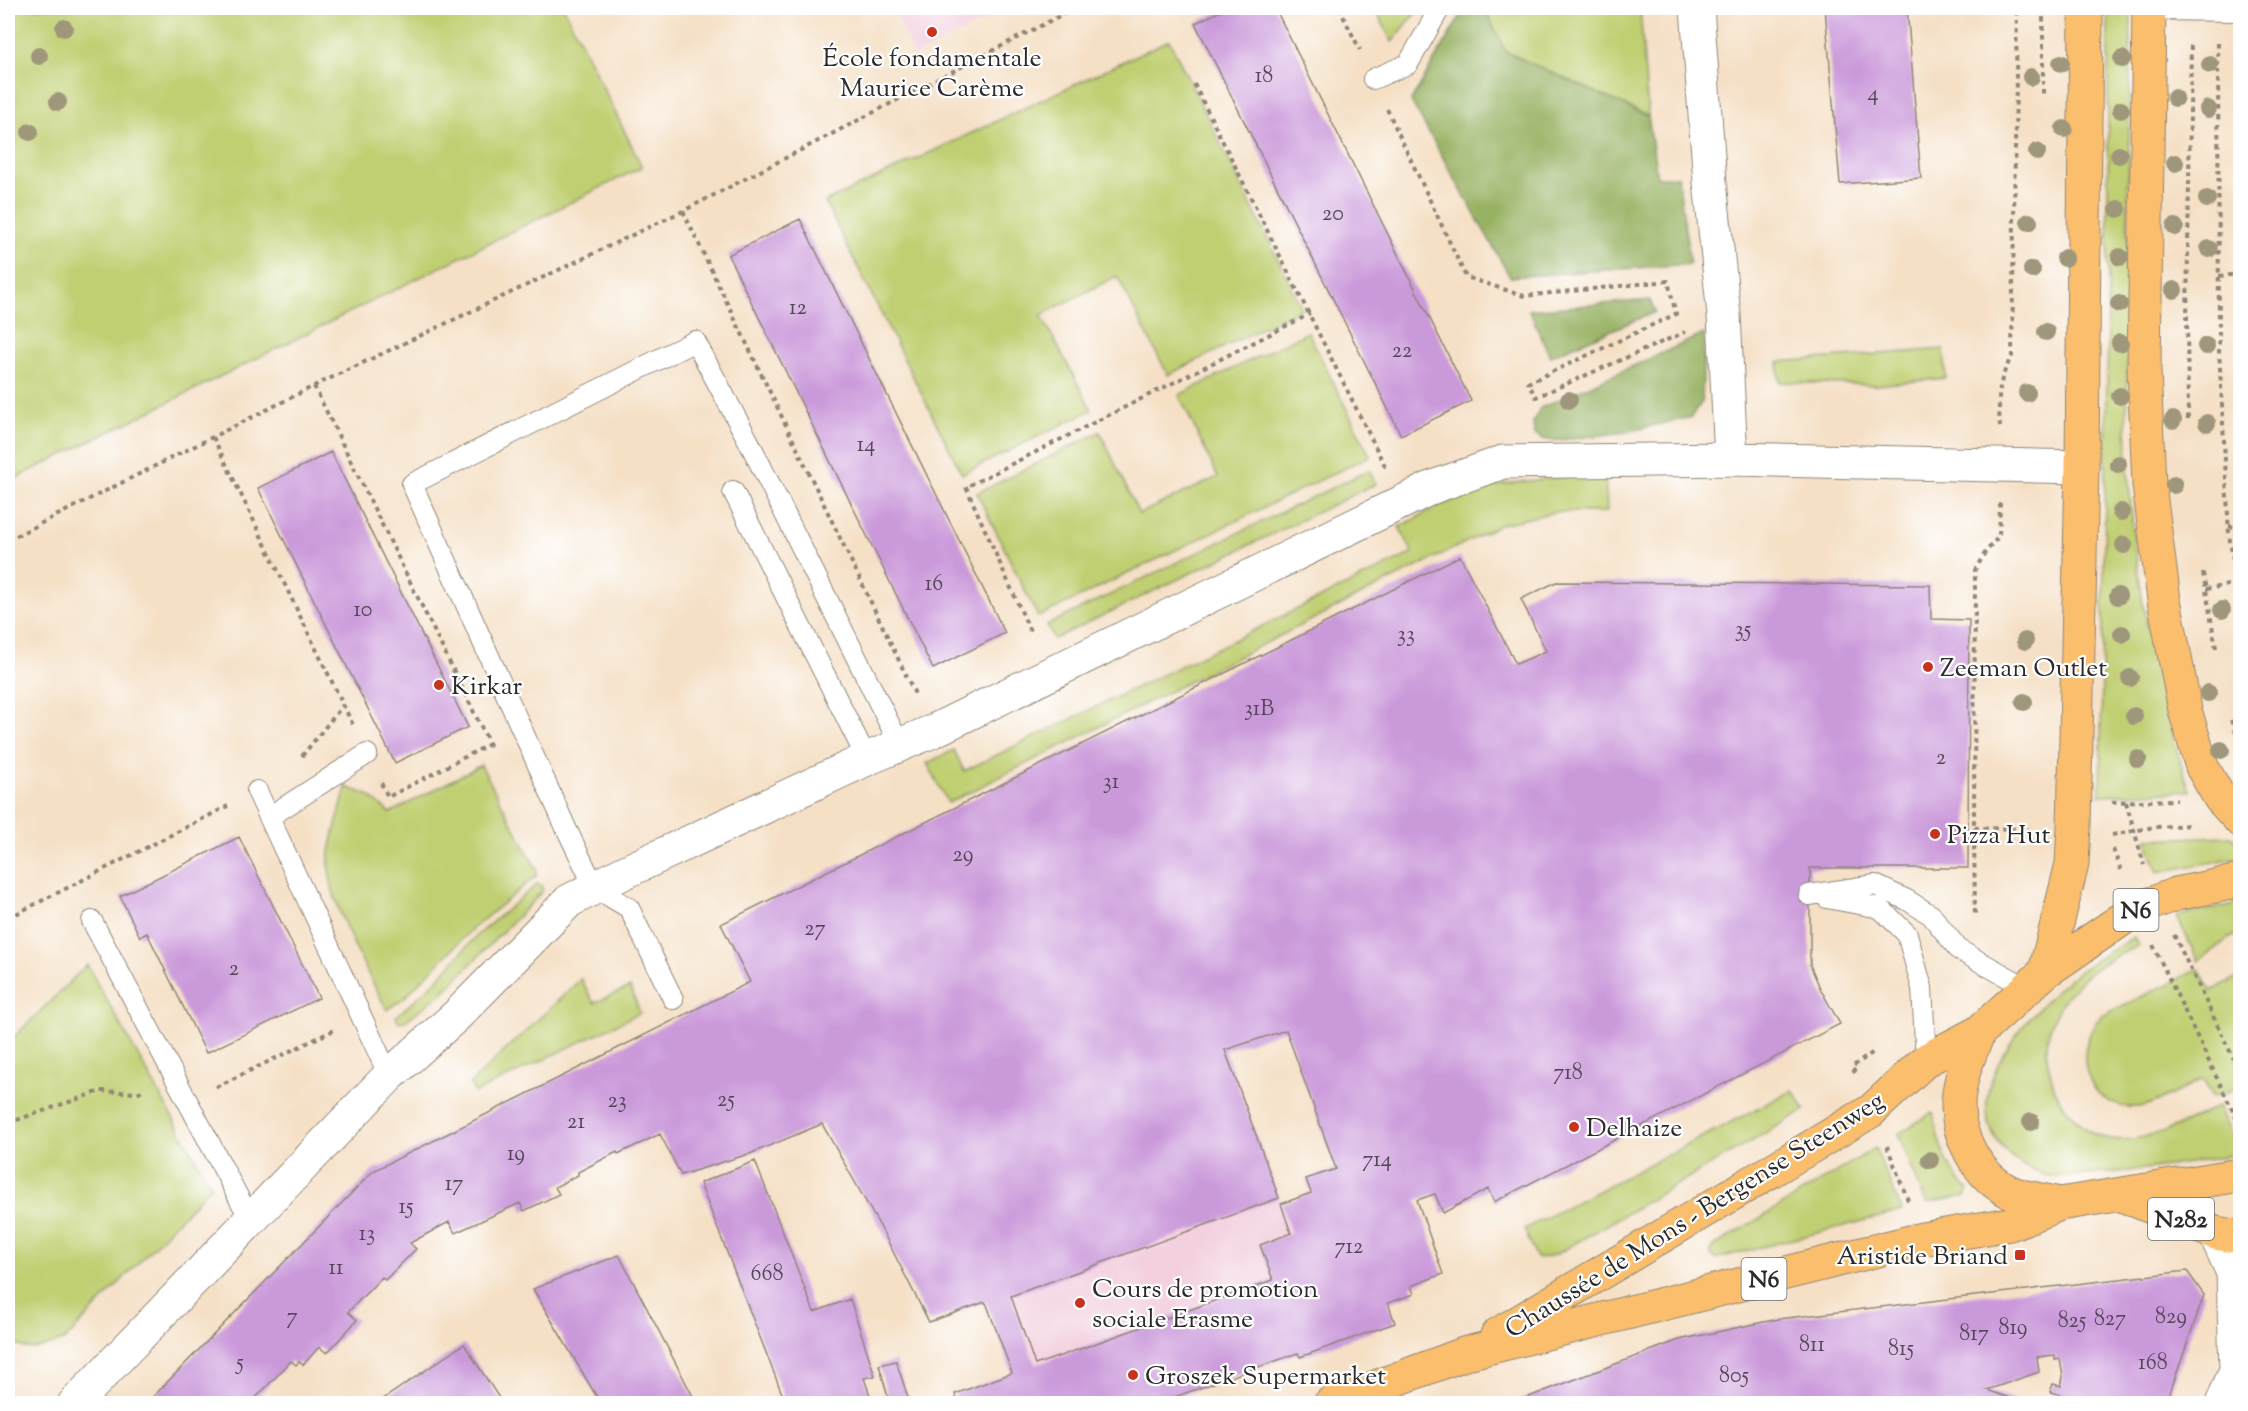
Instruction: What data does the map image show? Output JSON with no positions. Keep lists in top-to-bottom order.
{
  "streets": {
    "main road": ["N6", "Chaussée de Mons - Bergense Steenweg", "N282"]
  },
  "crossings": [
    ["Chaussée de Mons - Bergense Steenweg", "N282"]
  ],
  "places": {
    "other": [
      "École fondamentale Maurice Carème",
      "Zeeman Outlet",
      "Kirkar",
      "Pizza Hut",
      "Delhaize",
      "Cours de promotion sociale Erasme",
      "Groszek Supermarket"
    ],
    "transit": ["Aristide Briand"]
  },
  "house_numbers": [
    "18",
    "4",
    "20",
    "12",
    "22",
    "14",
    "16",
    "10",
    "35",
    "33",
    "31B",
    "2",
    "31",
    "29",
    "27",
    "2",
    "718",
    "25",
    "23",
    "21",
    "19",
    "714",
    "17",
    "15",
    "13",
    "712",
    "11",
    "668",
    "7",
    "829",
    "827",
    "825",
    "819",
    "817",
    "811",
    "815",
    "5",
    "168",
    "805"
  ]
}
